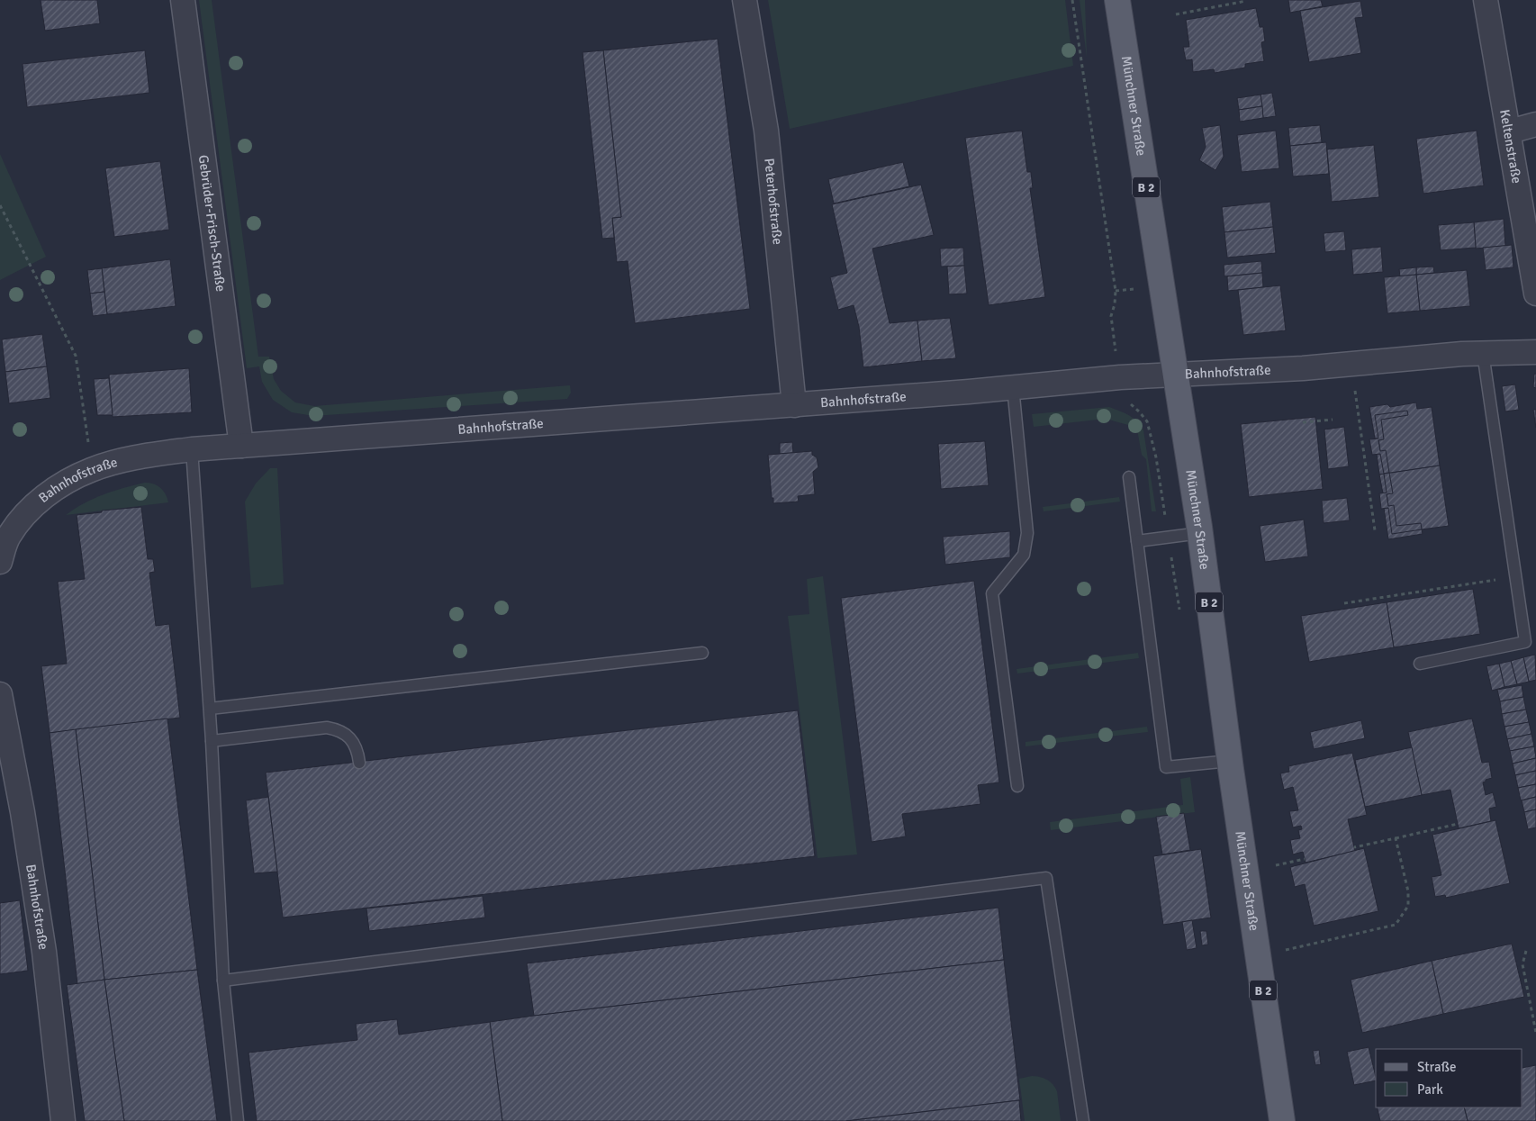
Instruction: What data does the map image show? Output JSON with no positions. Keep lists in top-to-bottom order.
{
  "streets": {
    "main road": ["Münchner Straße", "B 2"],
    "street": [
      "Keltenstraße",
      "Peterhofstraße",
      "Gebrüder-Frisch-Straße",
      "Bahnhofstraße"
    ]
  },
  "crossings": [
    ["Münchner Straße", "Bahnhofstraße"],
    ["Peterhofstraße", "Bahnhofstraße"],
    ["Gebrüder-Frisch-Straße", "Bahnhofstraße"]
  ],
  "legend": ["Straße", "Park"]
}
